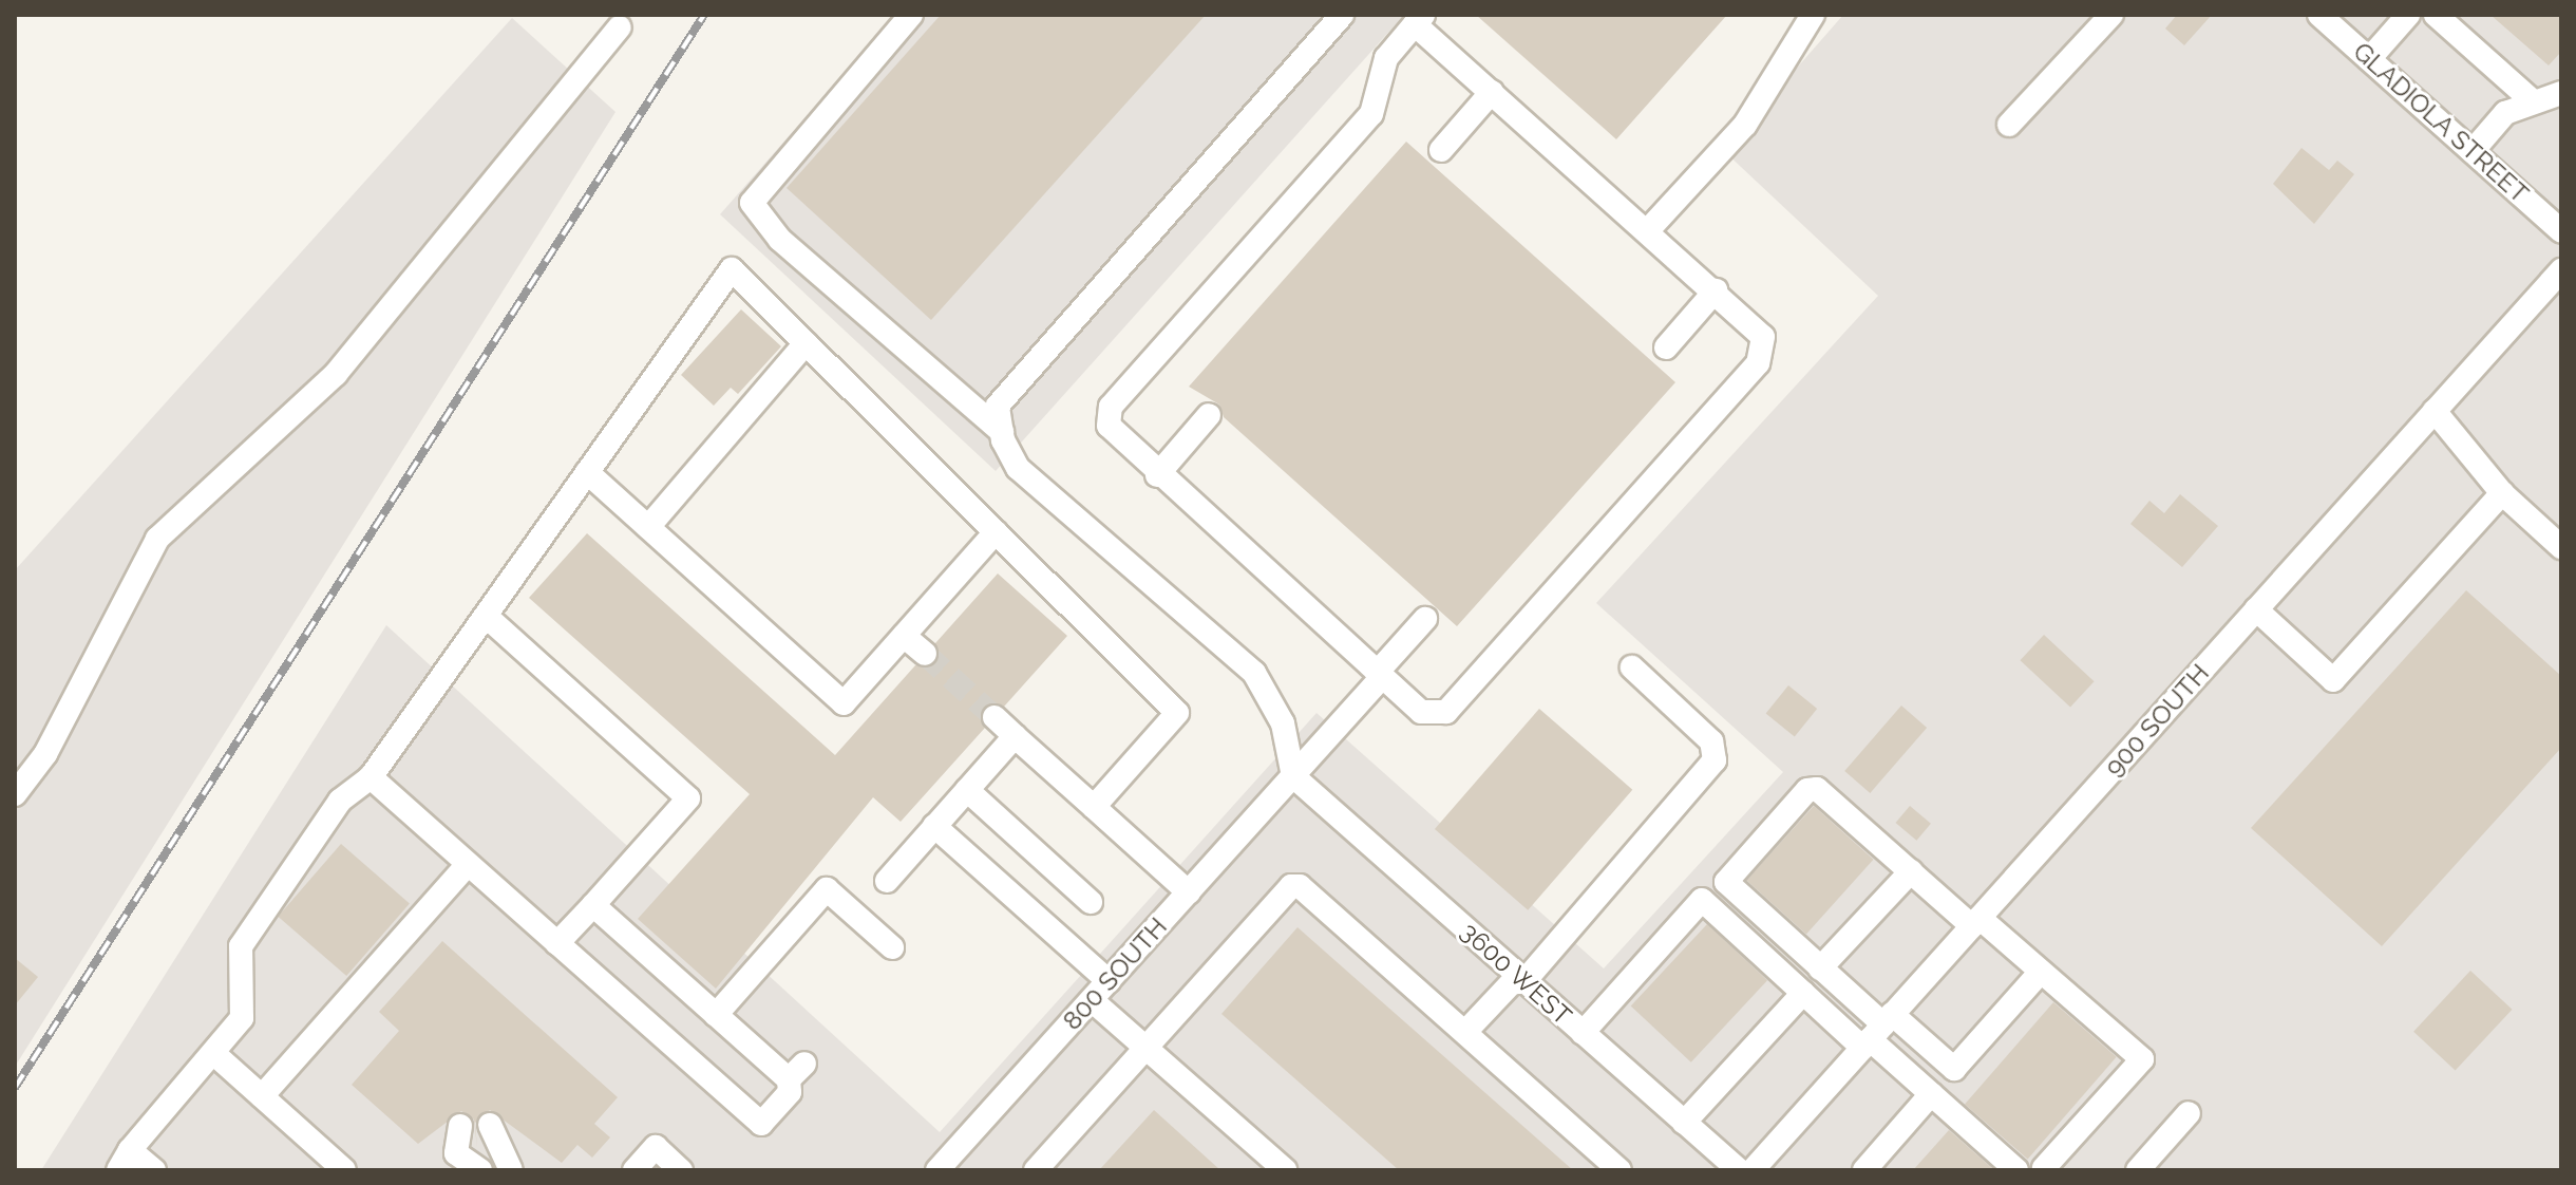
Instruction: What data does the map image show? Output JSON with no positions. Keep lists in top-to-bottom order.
{
  "streets": {
    "street": [
      "GLADIOLA STREET",
      "900 SOUTH",
      "800 SOUTH",
      "3600 WEST"
    ]
  },
  "crossings": [
    ["800 SOUTH", "3600 WEST"]
  ]
}
